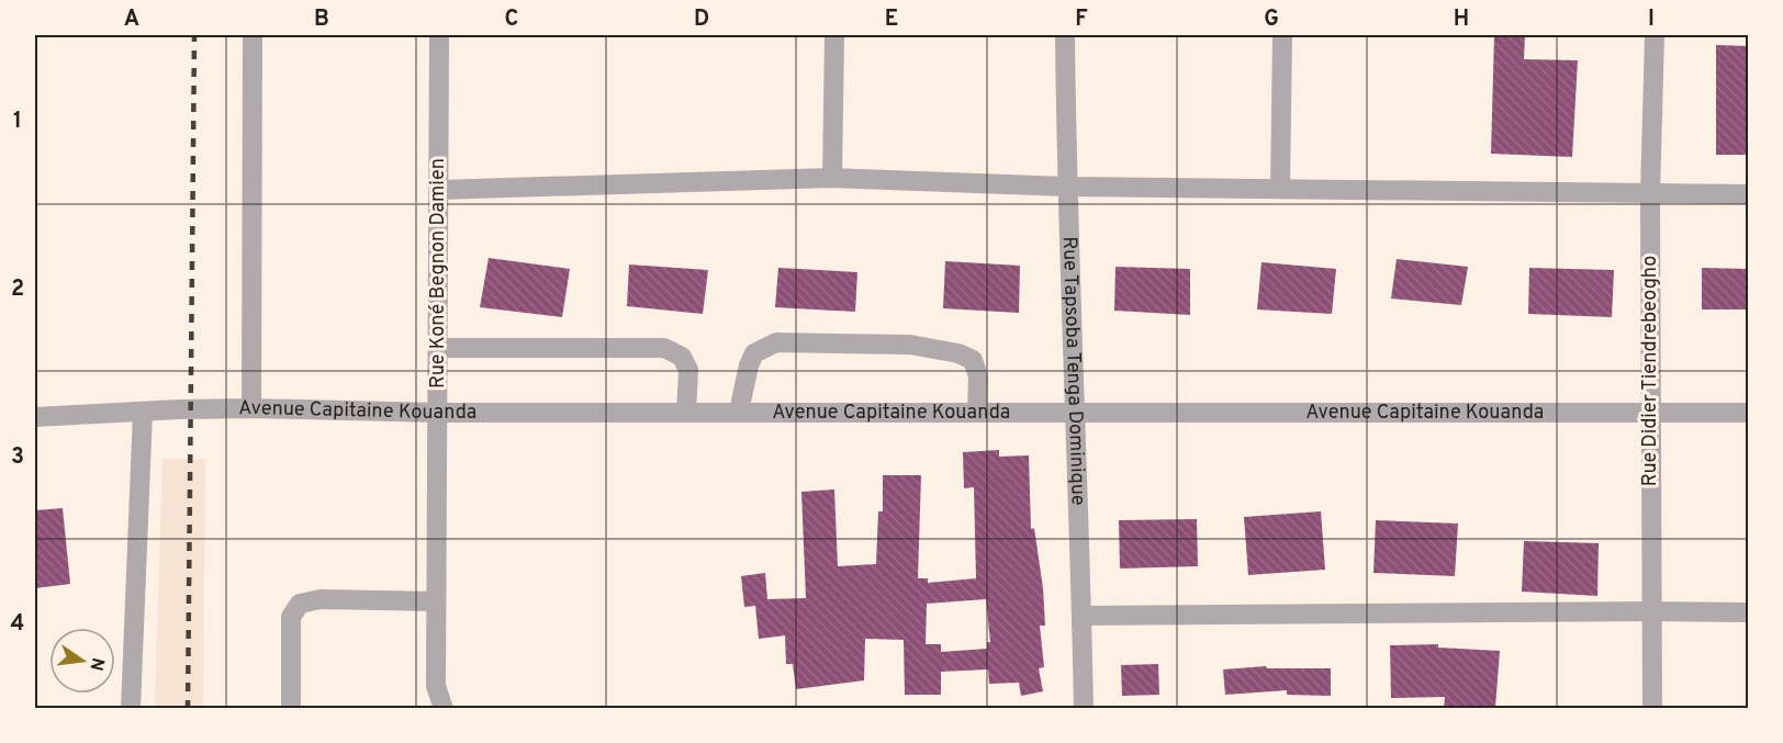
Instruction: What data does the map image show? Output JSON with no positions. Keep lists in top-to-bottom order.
{
  "streets": {
    "street": [
      "Rue Koné Begnon Damien",
      "Rue Didier Tiendrebeogho",
      "Rue Tapsoba Tenga Dominique",
      "Avenue Capitaine Kouanda"
    ]
  },
  "crossings": [
    ["Rue Koné Begnon Damien", "Avenue Capitaine Kouanda"],
    ["Rue Didier Tiendrebeogho", "Avenue Capitaine Kouanda"],
    ["Rue Tapsoba Tenga Dominique", "Avenue Capitaine Kouanda"]
  ],
  "north": "right",
  "grid": {
    "columns": [
      "A",
      "B",
      "C",
      "D",
      "E",
      "F",
      "G",
      "H",
      "I"
    ],
    "rows": [
      "1",
      "2",
      "3",
      "4"
    ]
  }
}
